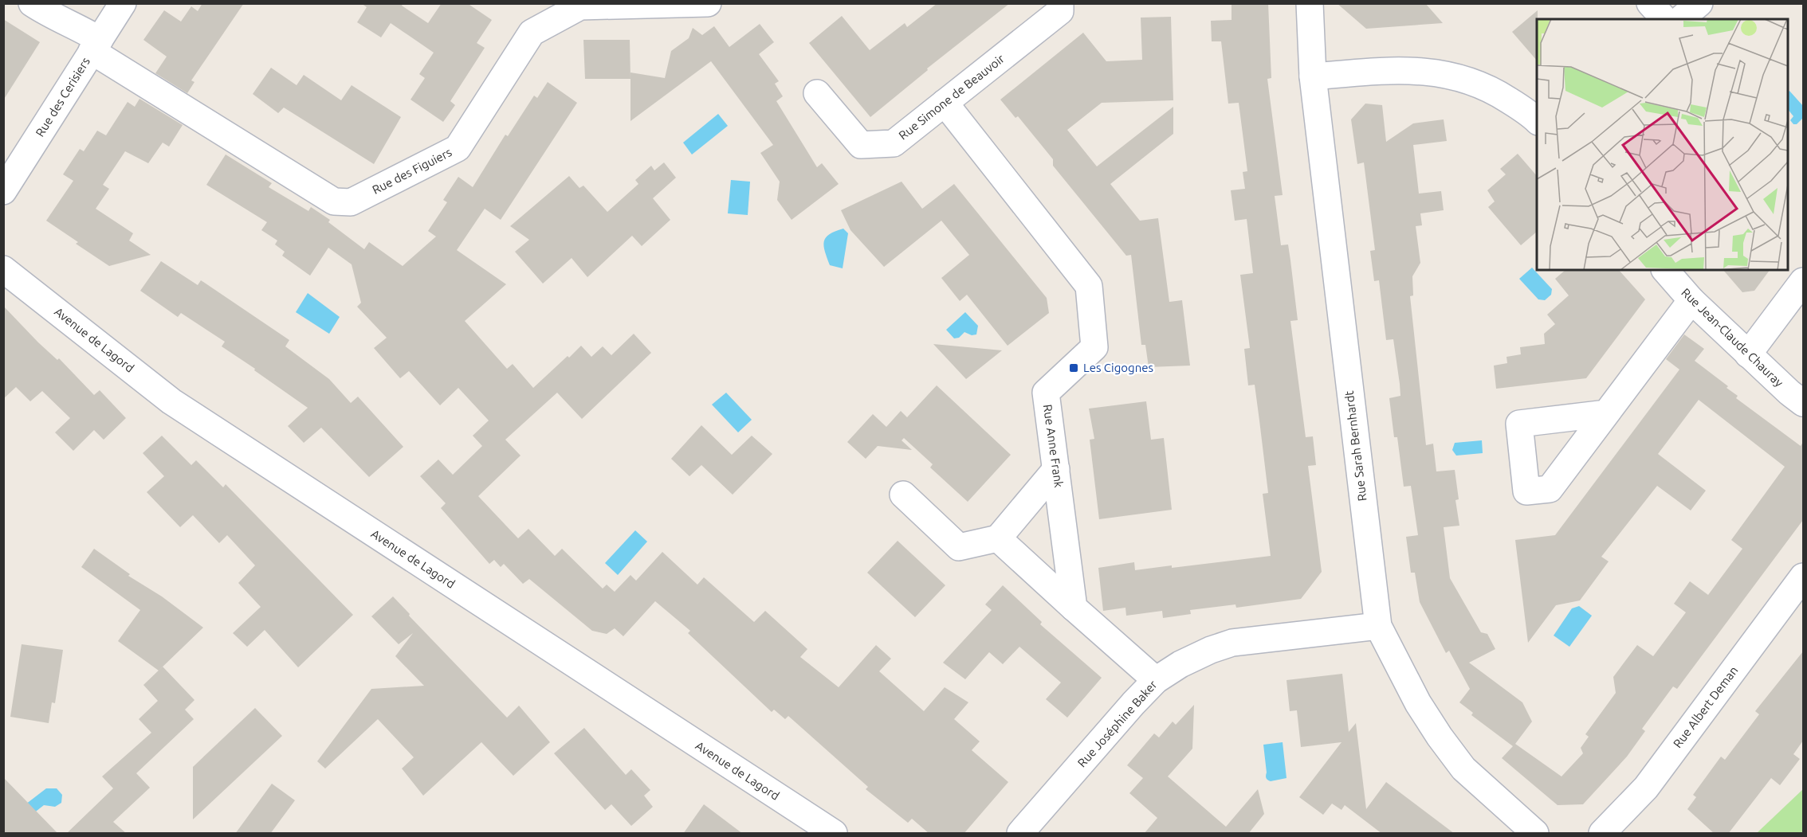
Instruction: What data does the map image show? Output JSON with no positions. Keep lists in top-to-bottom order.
{
  "streets": {
    "street": [
      "Rue des Cerisiers",
      "Rue Simone de Beauvoir",
      "Rue des Figuiers",
      "Rue Jean-Claude Chauray",
      "Avenue de Lagord",
      "Rue Anne Frank",
      "Rue Sarah Bernhardt",
      "Rue Albert Deman",
      "Rue Joséphine Baker"
    ]
  },
  "crossings": [
    ["Rue des Cerisiers", "Rue des Figuiers"],
    ["Rue Simone de Beauvoir", "Rue Anne Frank"],
    ["Rue Sarah Bernhardt", "Rue Joséphine Baker"]
  ],
  "places": {
    "transit": ["Les Cigognes"]
  }
}
